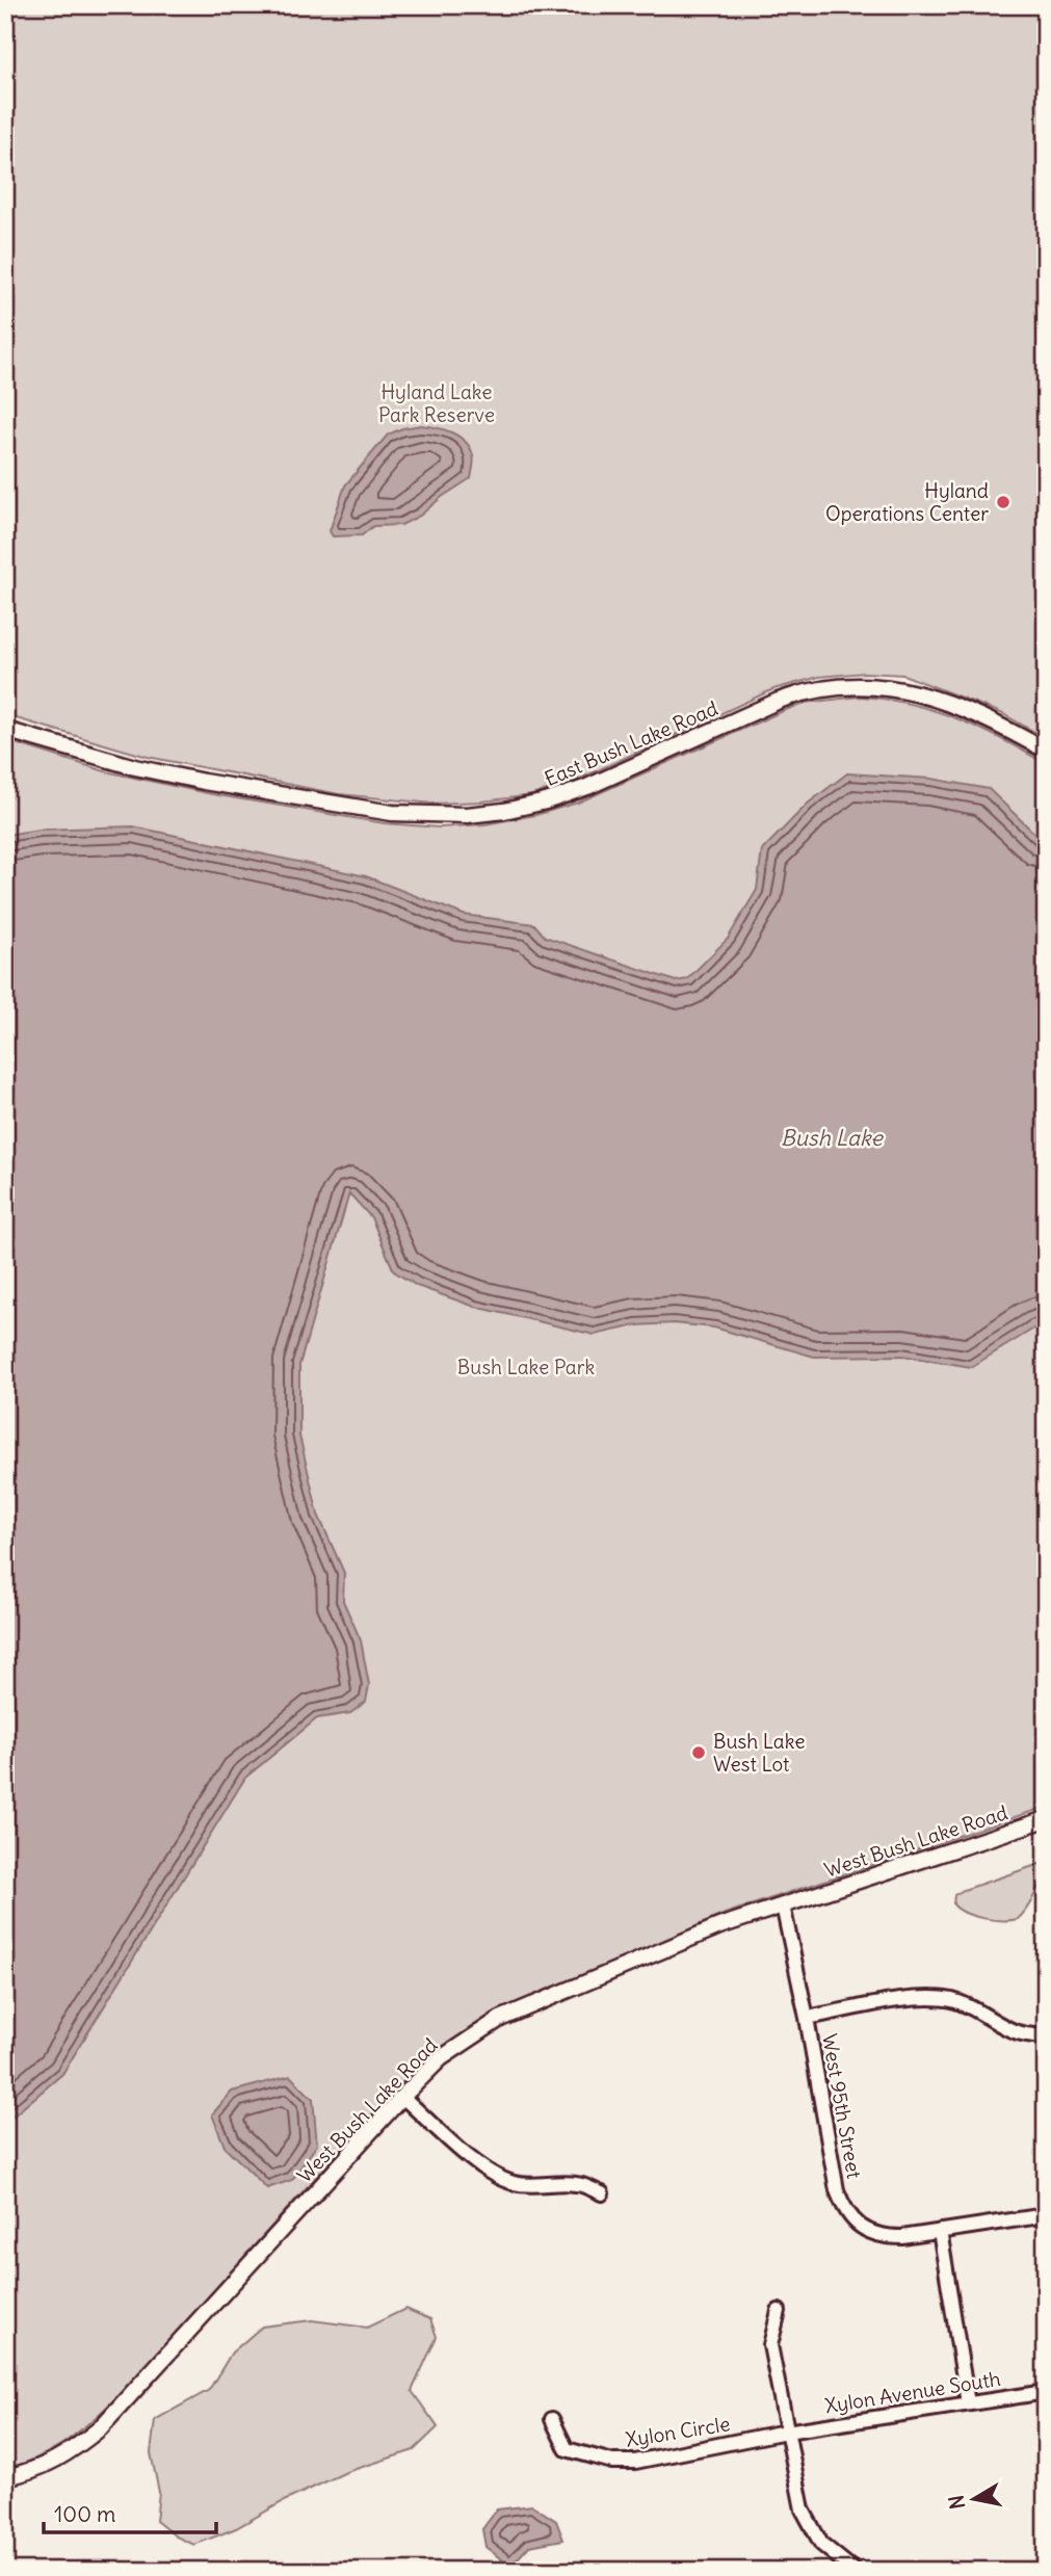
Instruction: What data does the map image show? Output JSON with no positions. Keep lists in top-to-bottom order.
{
  "streets": {
    "street": [
      "East Bush Lake Road",
      "West Bush Lake Road",
      "West 95th Street",
      "Xylon Avenue South",
      "Xylon Circle"
    ]
  },
  "crossings": [
    ["West Bush Lake Road", "West 95th Street"],
    ["Xylon Avenue South", "Xylon Circle"]
  ],
  "water": ["Bush Lake"],
  "parks": ["Hyland Lake Park Reserve", "Bush Lake Park"],
  "places": ["Hyland Operations Center", "Bush Lake West Lot"],
  "scale_bar": "100 m",
  "north": "left"
}
